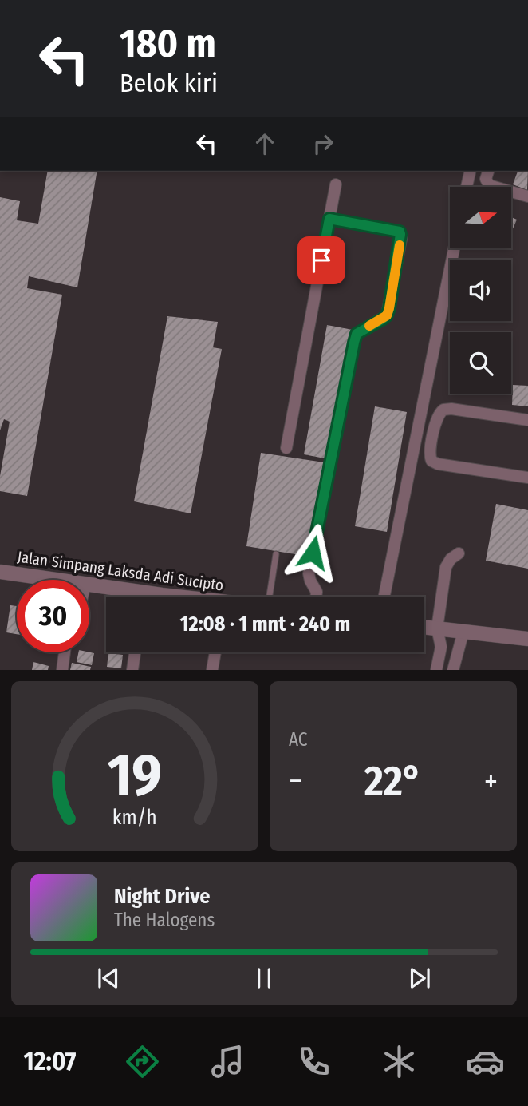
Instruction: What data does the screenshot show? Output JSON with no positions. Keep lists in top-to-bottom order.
{
  "streets": {
    "street": ["Jalan Simpang Laksda Adi Sucipto"]
  },
  "north": "right",
  "page": {
    "turn": ["180 m", "Belok kiri"],
    "limit": "30",
    "trip": "12:08 · 1 mnt · 240 m",
    "tile": "AC",
    "heat": ["−", "22°", "+"],
    "song": ["Night Drive", "The Halogens"],
    "tabs": "12:07",
    "gauge": ["19", "km/h"]
  }
}
